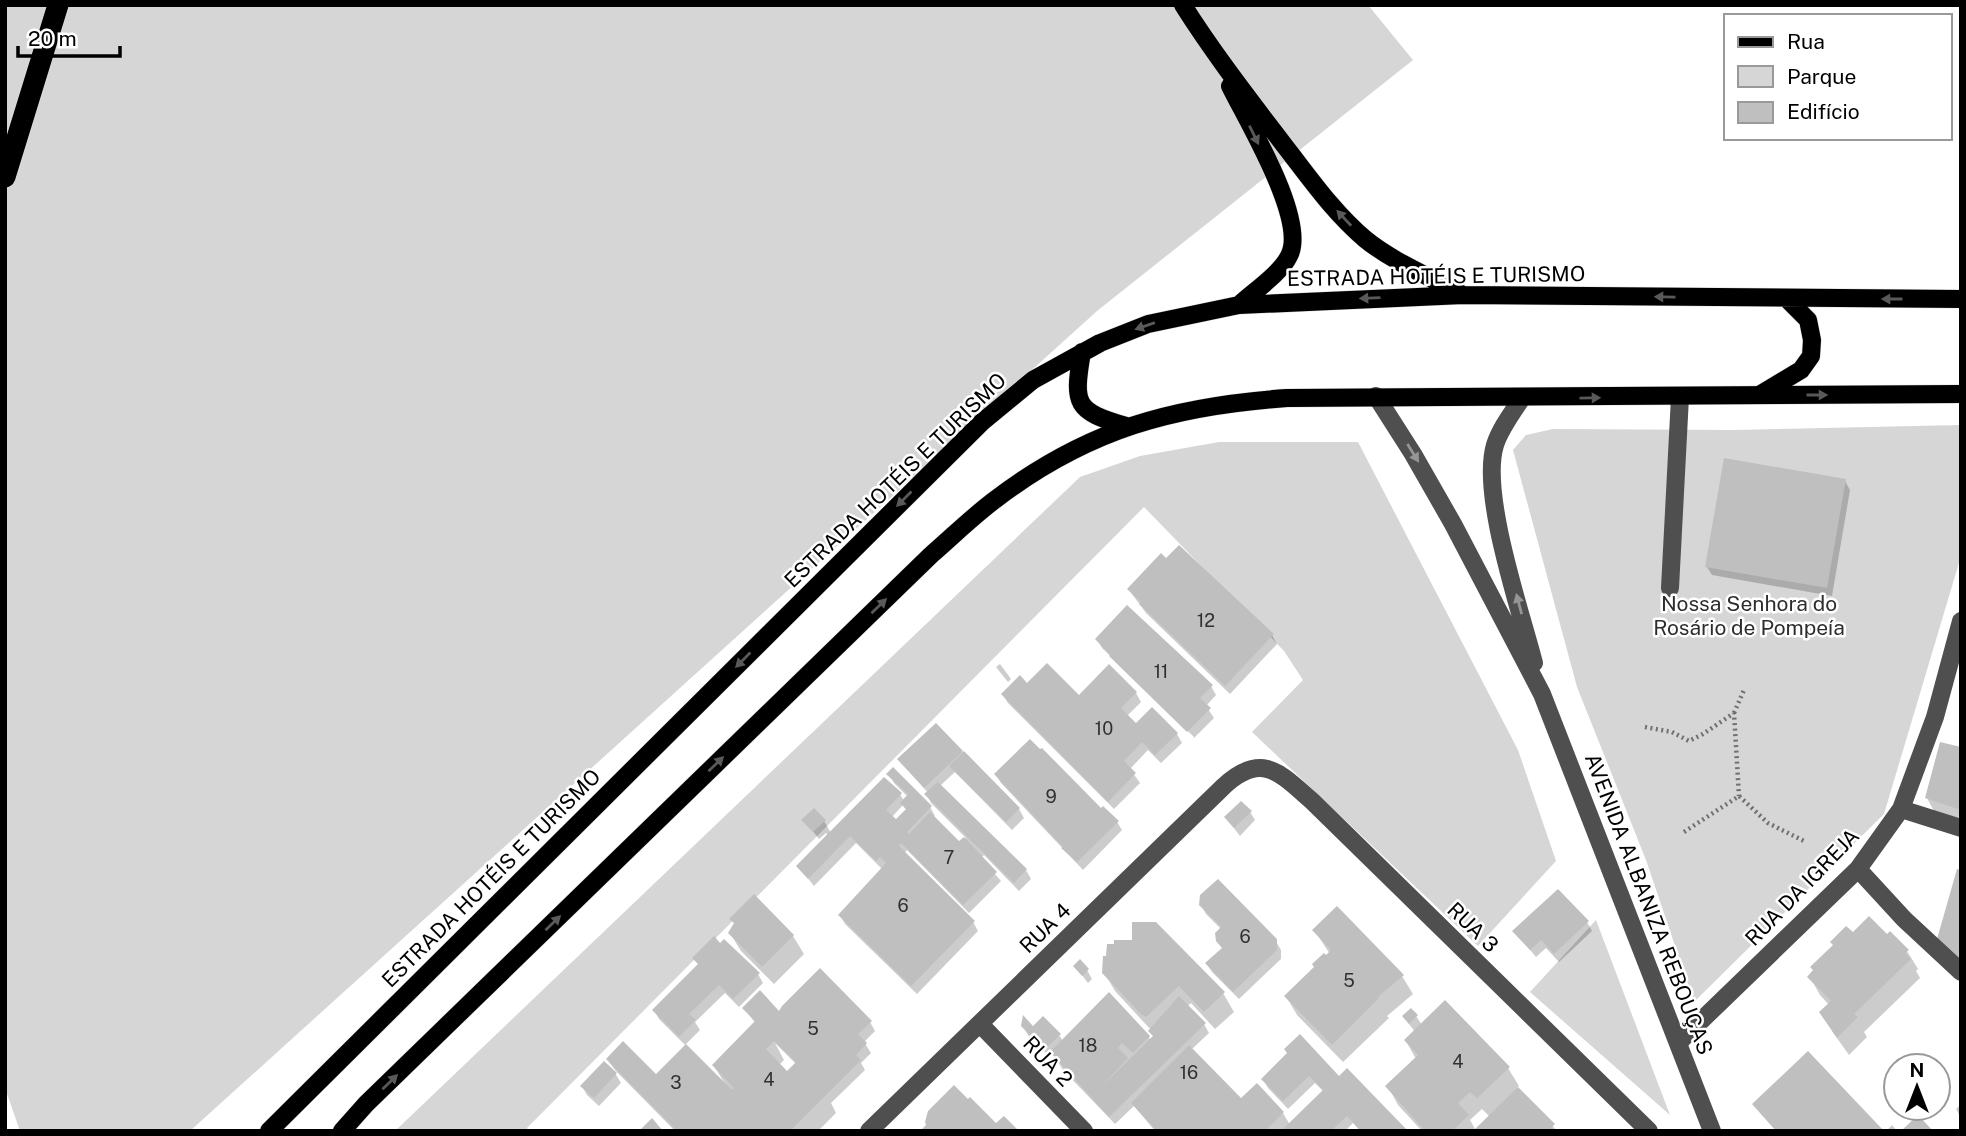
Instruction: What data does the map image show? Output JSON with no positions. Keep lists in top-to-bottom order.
{
  "streets": {
    "main road": ["ESTRADA HOTÉIS E TURISMO"],
    "street": [
      "RUA DA IGREJA",
      "AVENIDA ALBANIZA REBOUÇAS",
      "RUA 3",
      "RUA 4",
      "RUA 2"
    ]
  },
  "crossings": [
    ["RUA DA IGREJA", "AVENIDA ALBANIZA REBOUÇAS"],
    ["RUA 3", "RUA 4"],
    ["RUA 4", "RUA 2"]
  ],
  "parks": ["Nossa Senhora do Rosário de Pompeía"],
  "house_numbers": [
    "12",
    "11",
    "10",
    "9",
    "7",
    "6",
    "6",
    "5",
    "5",
    "18",
    "4",
    "16",
    "4",
    "3"
  ],
  "legend": ["Rua", "Parque", "Edifício"],
  "scale_bar": "20 m",
  "north": "top"
}
